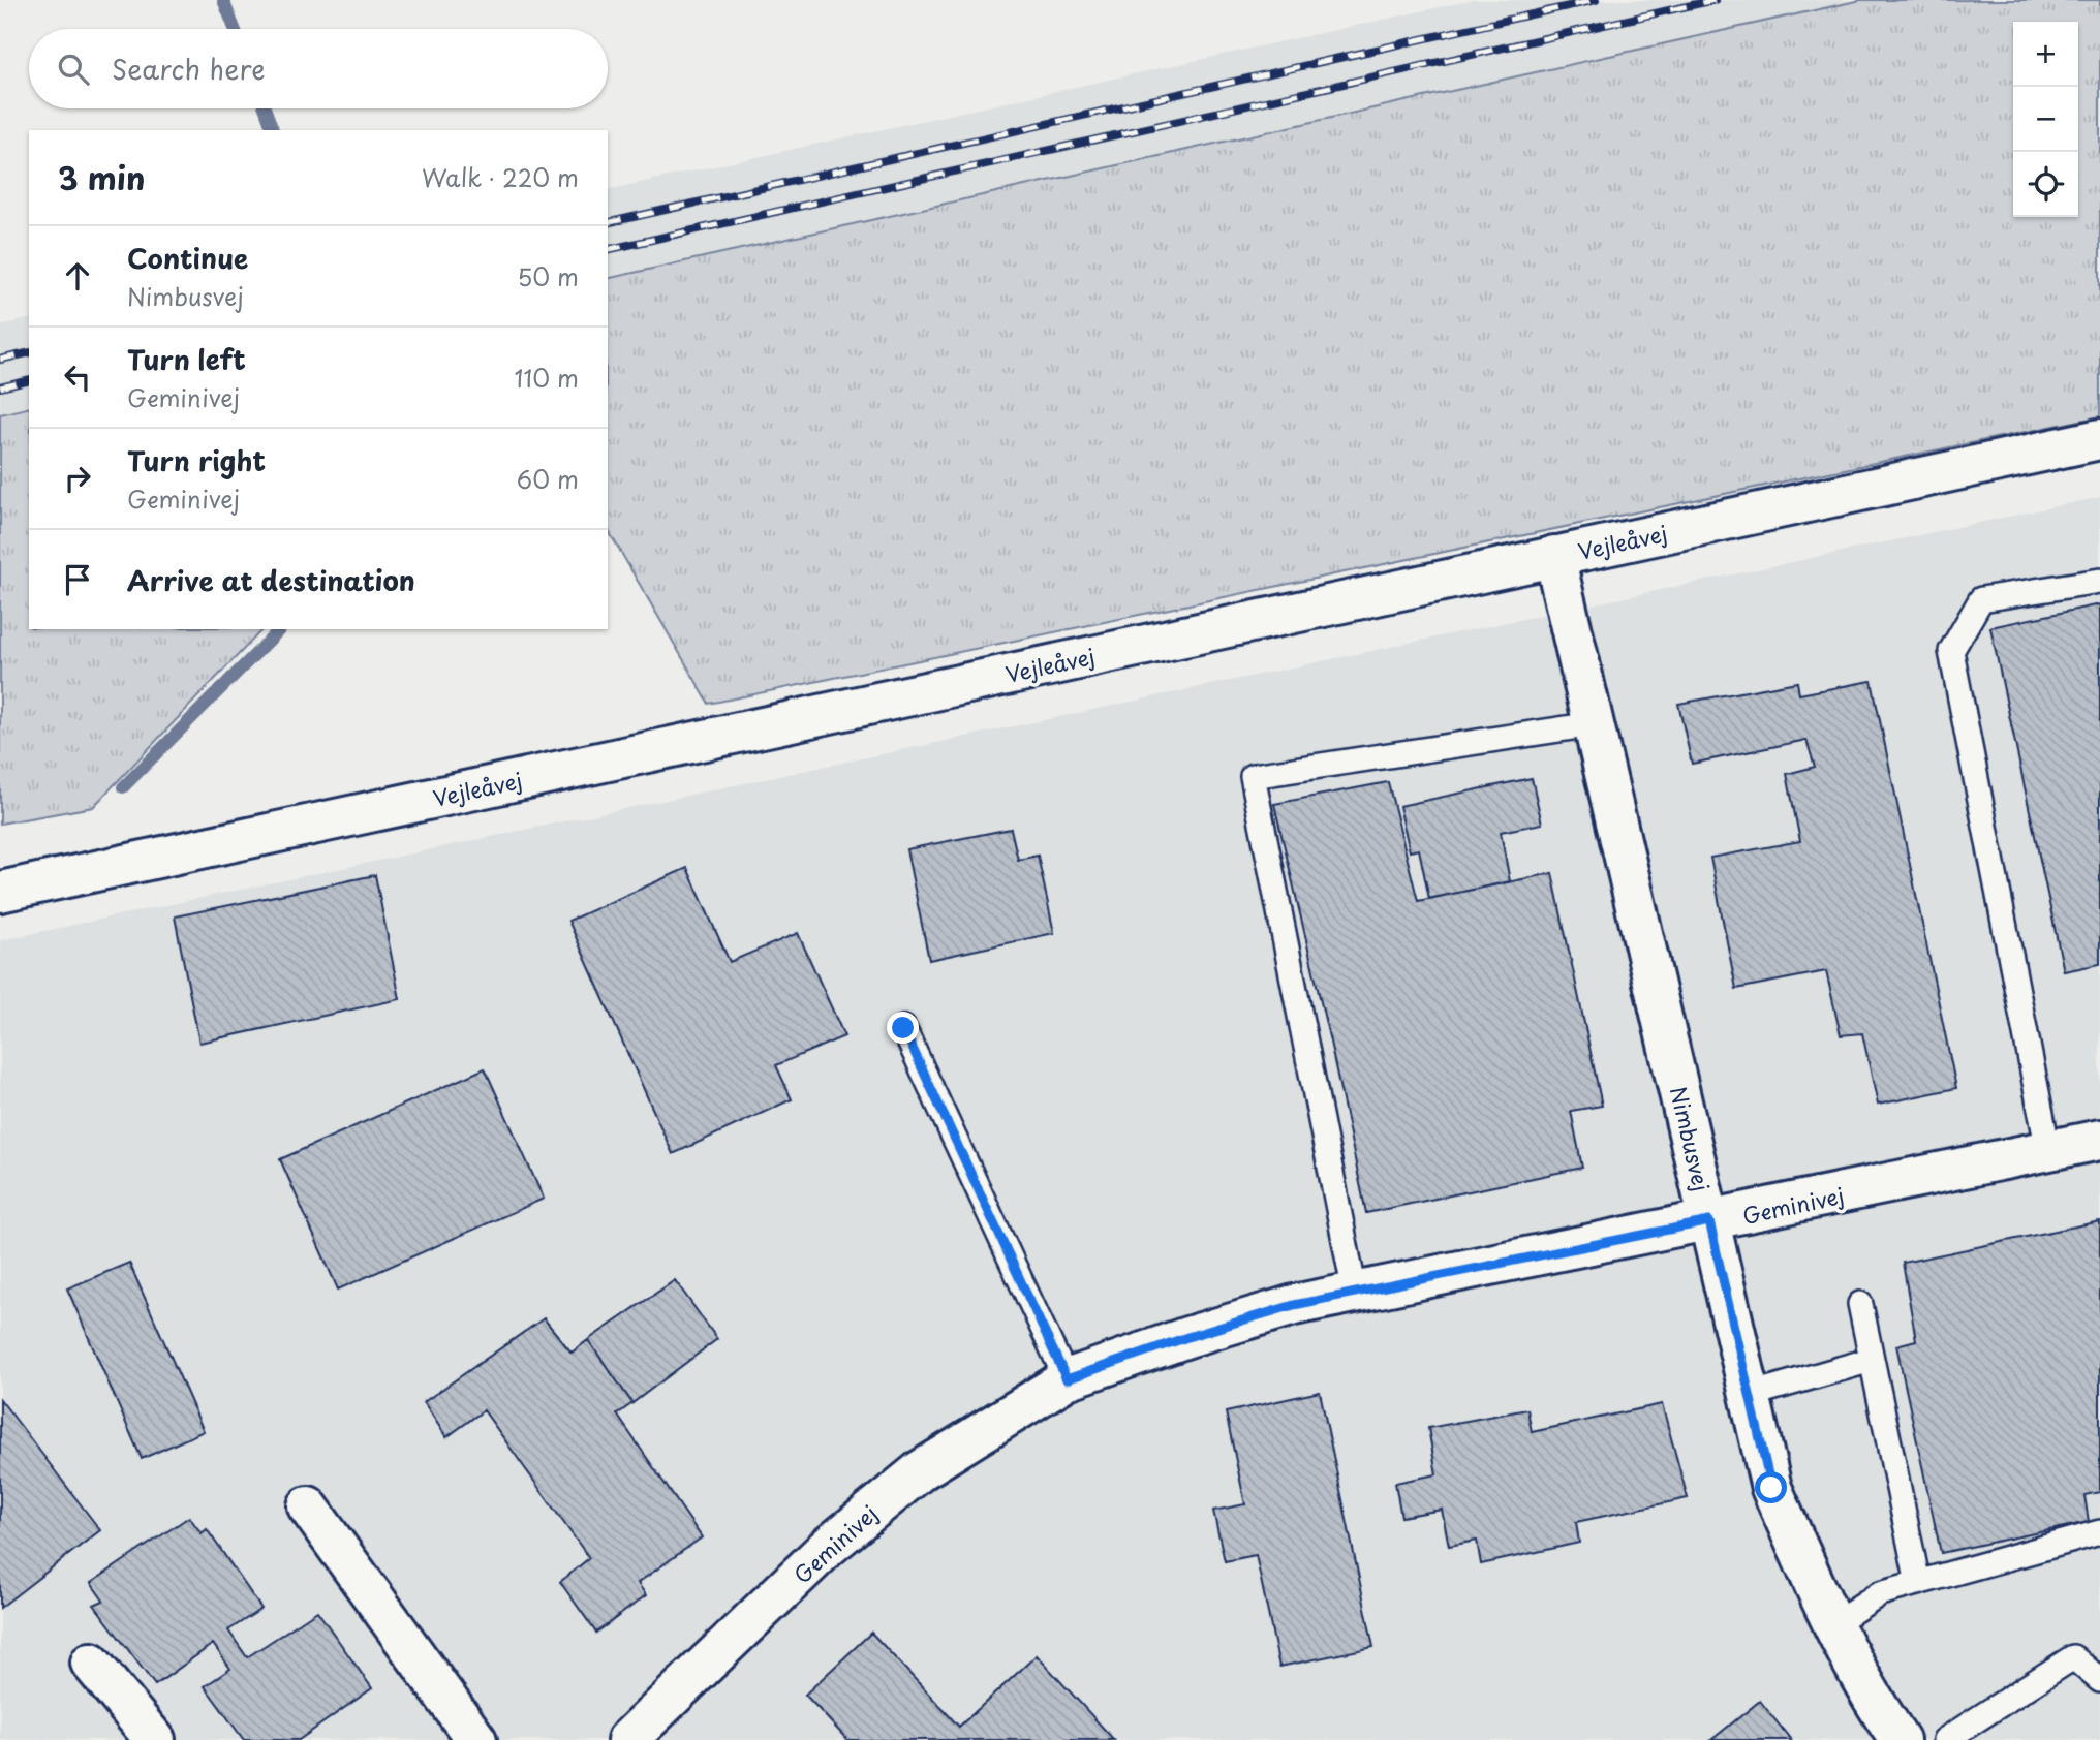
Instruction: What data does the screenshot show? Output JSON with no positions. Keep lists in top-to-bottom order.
{
  "streets": {
    "street": ["Vejleåvej", "Nimbusvej", "Geminivej"]
  },
  "crossings": [
    ["Vejleåvej", "Nimbusvej"],
    ["Nimbusvej", "Geminivej"]
  ],
  "page": {
    "map_buttons": ["+", "−"],
    "search": "Search here",
    "heading": ["3 min", "Walk · 220 m"],
    "list": [
      ["Continue", "Nimbusvej", "50 m"],
      ["Turn left", "Geminivej", "110 m"],
      ["Turn right", "Geminivej", "60 m"],
      "Arrive at destination"
    ]
  }
}
